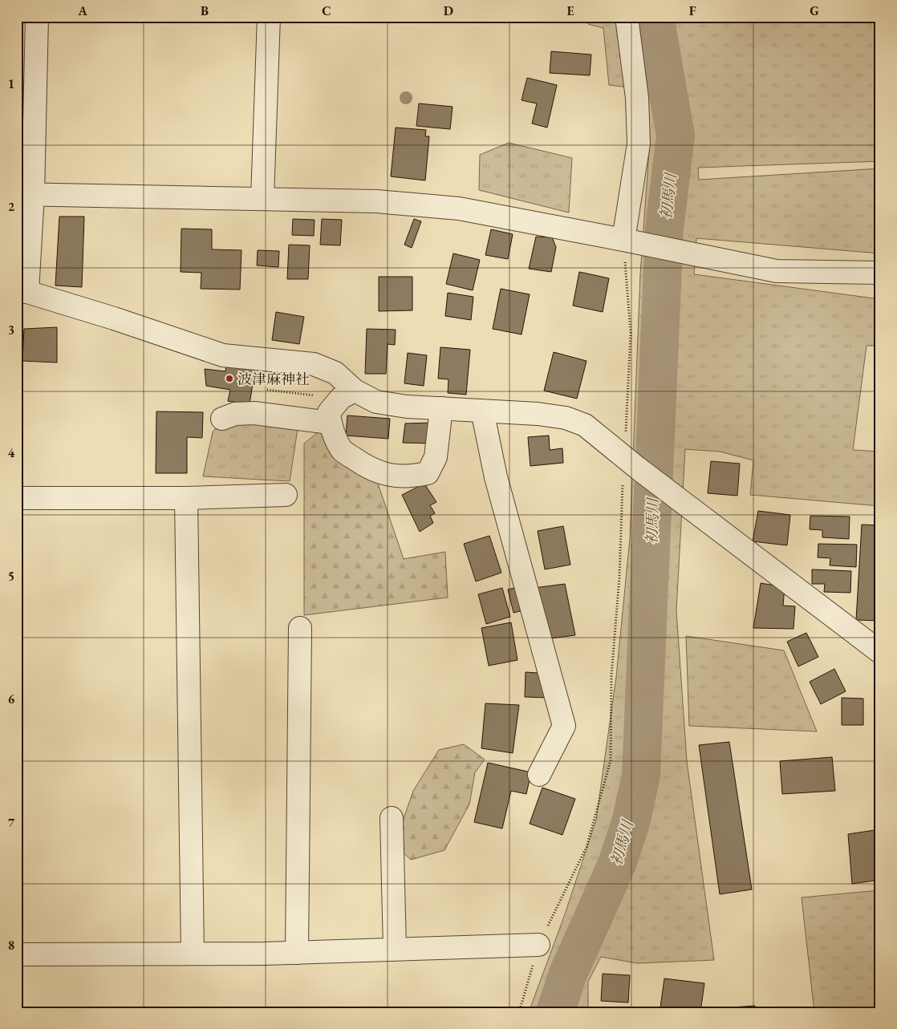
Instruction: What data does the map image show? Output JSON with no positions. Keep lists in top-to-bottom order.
{
  "water": ["初馬川"],
  "places": ["波津麻神社"],
  "grid": {
    "columns": [
      "A",
      "B",
      "C",
      "D",
      "E",
      "F",
      "G"
    ],
    "rows": [
      "1",
      "2",
      "3",
      "4",
      "5",
      "6",
      "7",
      "8"
    ]
  }
}
